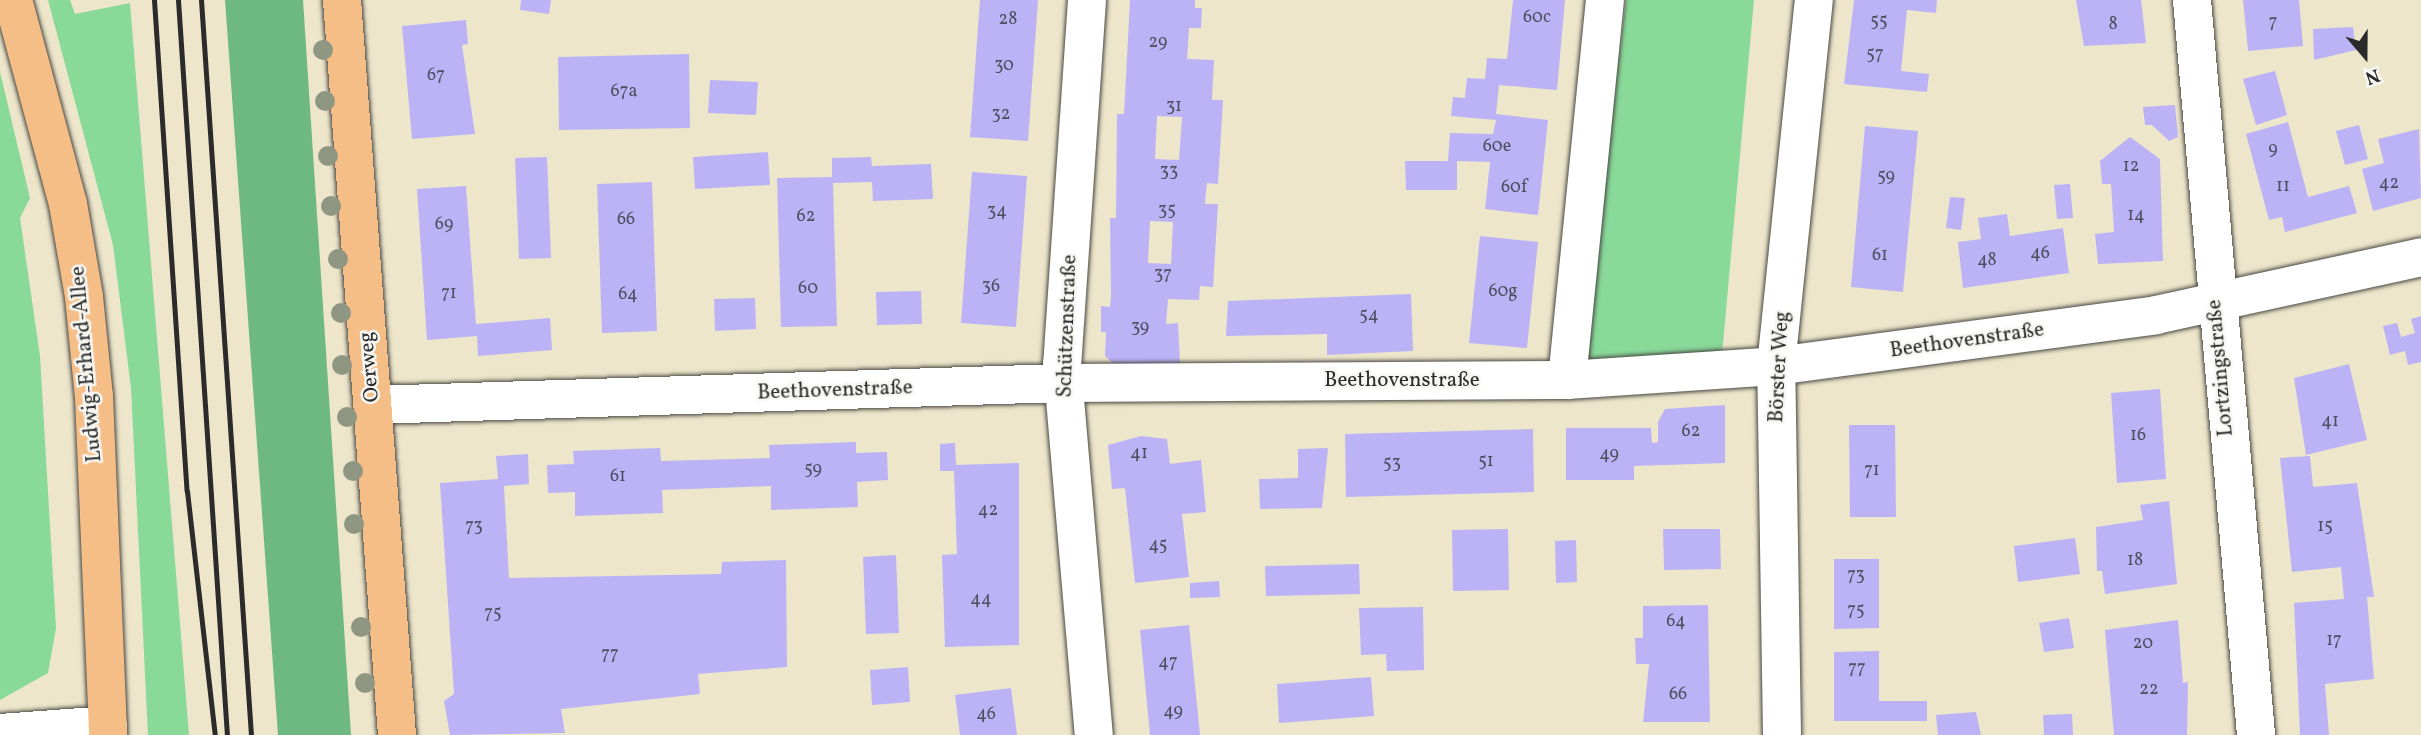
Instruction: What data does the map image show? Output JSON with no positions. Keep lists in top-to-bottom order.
{
  "streets": {
    "main road": ["Ludwig-Erhard-Allee", "Oerweg"],
    "street": [
      "Schützenstraße",
      "Beethovenstraße",
      "Börster Weg",
      "Lortzingstraße"
    ]
  },
  "crossings": [
    ["Schützenstraße", "Beethovenstraße"],
    ["Beethovenstraße", "Oerweg"],
    ["Beethovenstraße", "Börster Weg"],
    ["Beethovenstraße", "Lortzingstraße"]
  ],
  "house_numbers": [
    "60c",
    "28",
    "55",
    "7",
    "8",
    "29",
    "57",
    "30",
    "67",
    "67a",
    "31",
    "32",
    "60e",
    "9",
    "12",
    "33",
    "59",
    "42",
    "11",
    "60f",
    "35",
    "34",
    "14",
    "62",
    "66",
    "69",
    "46",
    "61",
    "48",
    "37",
    "36",
    "60",
    "60g",
    "71",
    "64",
    "54",
    "39",
    "41",
    "62",
    "16",
    "41",
    "49",
    "51",
    "53",
    "59",
    "71",
    "61",
    "42",
    "73",
    "15",
    "45",
    "18",
    "73",
    "44",
    "75",
    "75",
    "64",
    "17",
    "20",
    "77",
    "47",
    "77",
    "22",
    "66",
    "49",
    "46"
  ],
  "north": "bottom"
}
